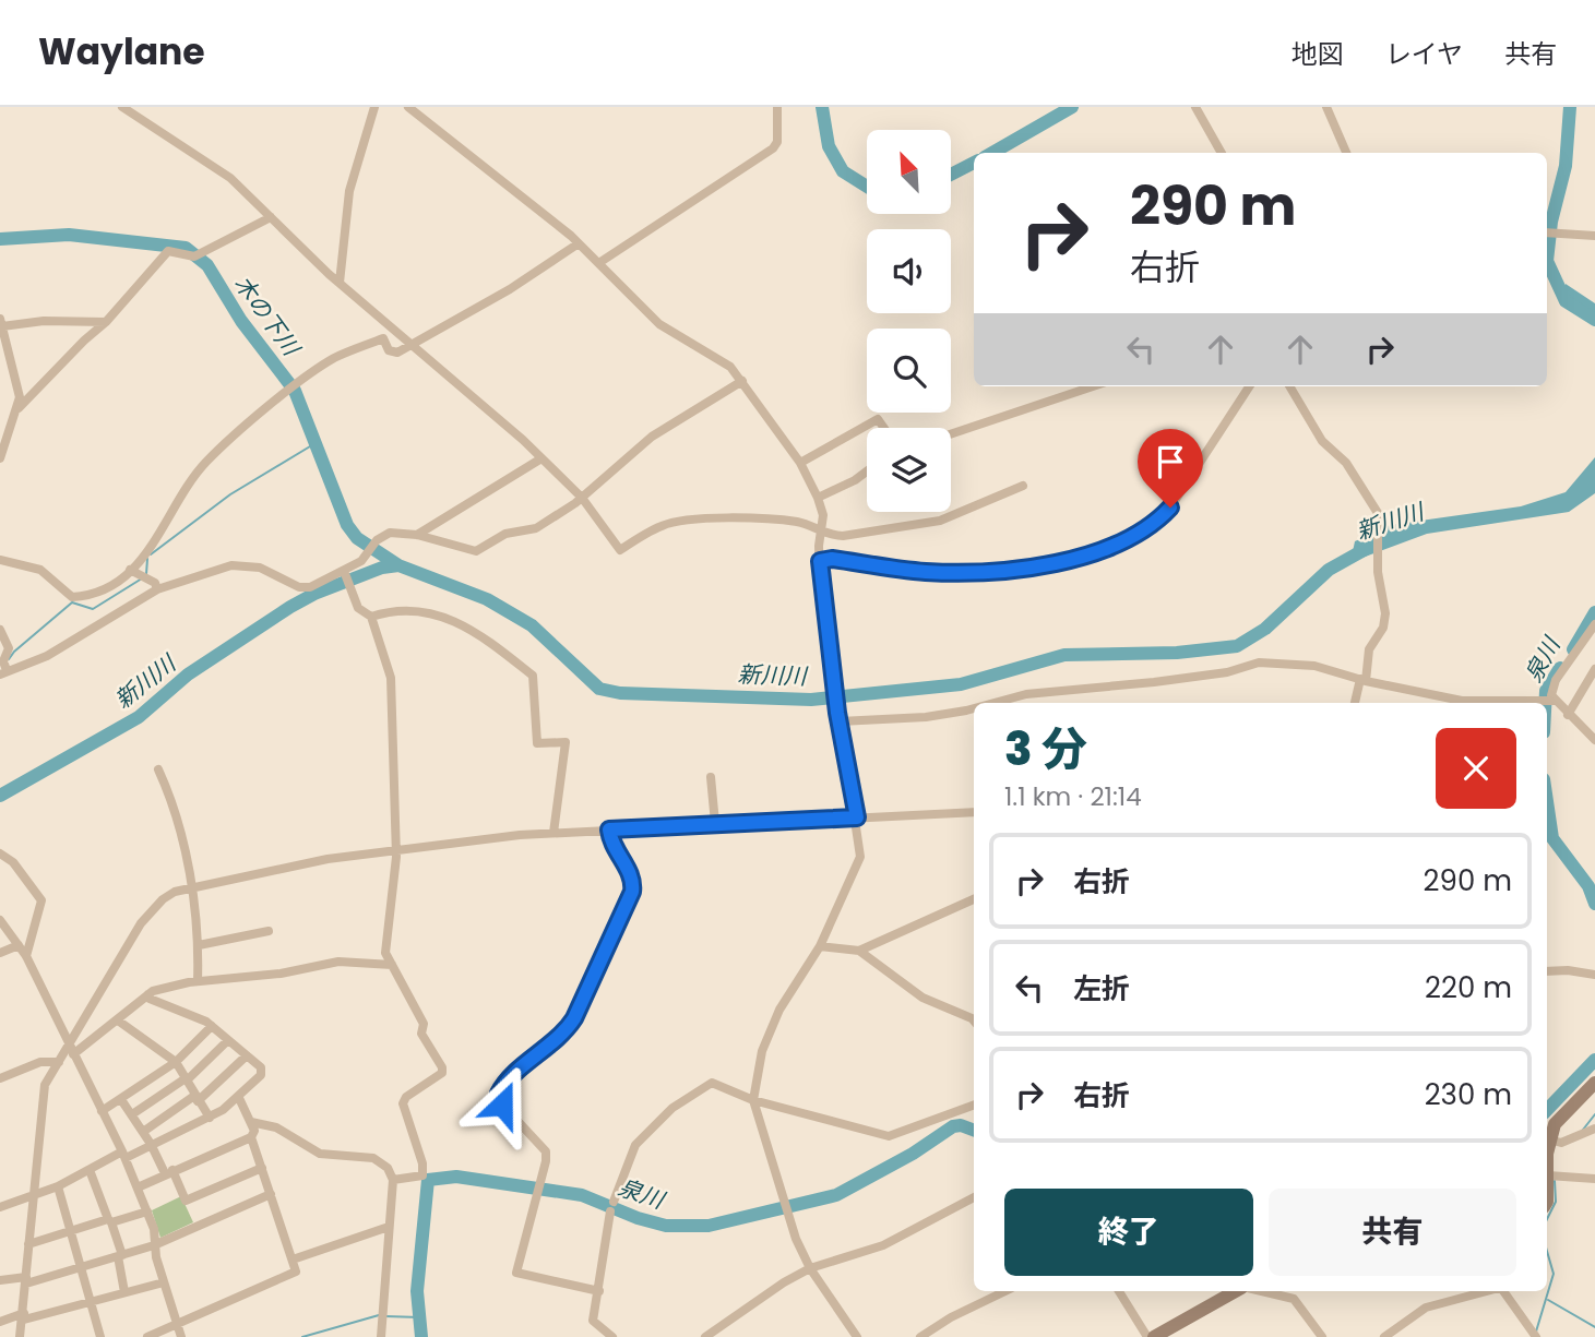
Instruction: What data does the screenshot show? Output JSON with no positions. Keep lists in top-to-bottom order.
{
  "water": ["木の下川", "新川川", "泉川"],
  "north": "top left",
  "page": {
    "header": "Waylane",
    "nav": ["地図", "レイヤ", "共有"],
    "turn": ["290 m", "右折"],
    "heading": ["3 分", "1.1 km · 21:14"],
    "list": [
      {
        "name": "右折",
        "value": "290 m"
      },
      {
        "name": "左折",
        "value": "220 m"
      },
      {
        "name": "右折",
        "value": "230 m"
      }
    ],
    "buttons": ["終了", "共有"]
  }
}
